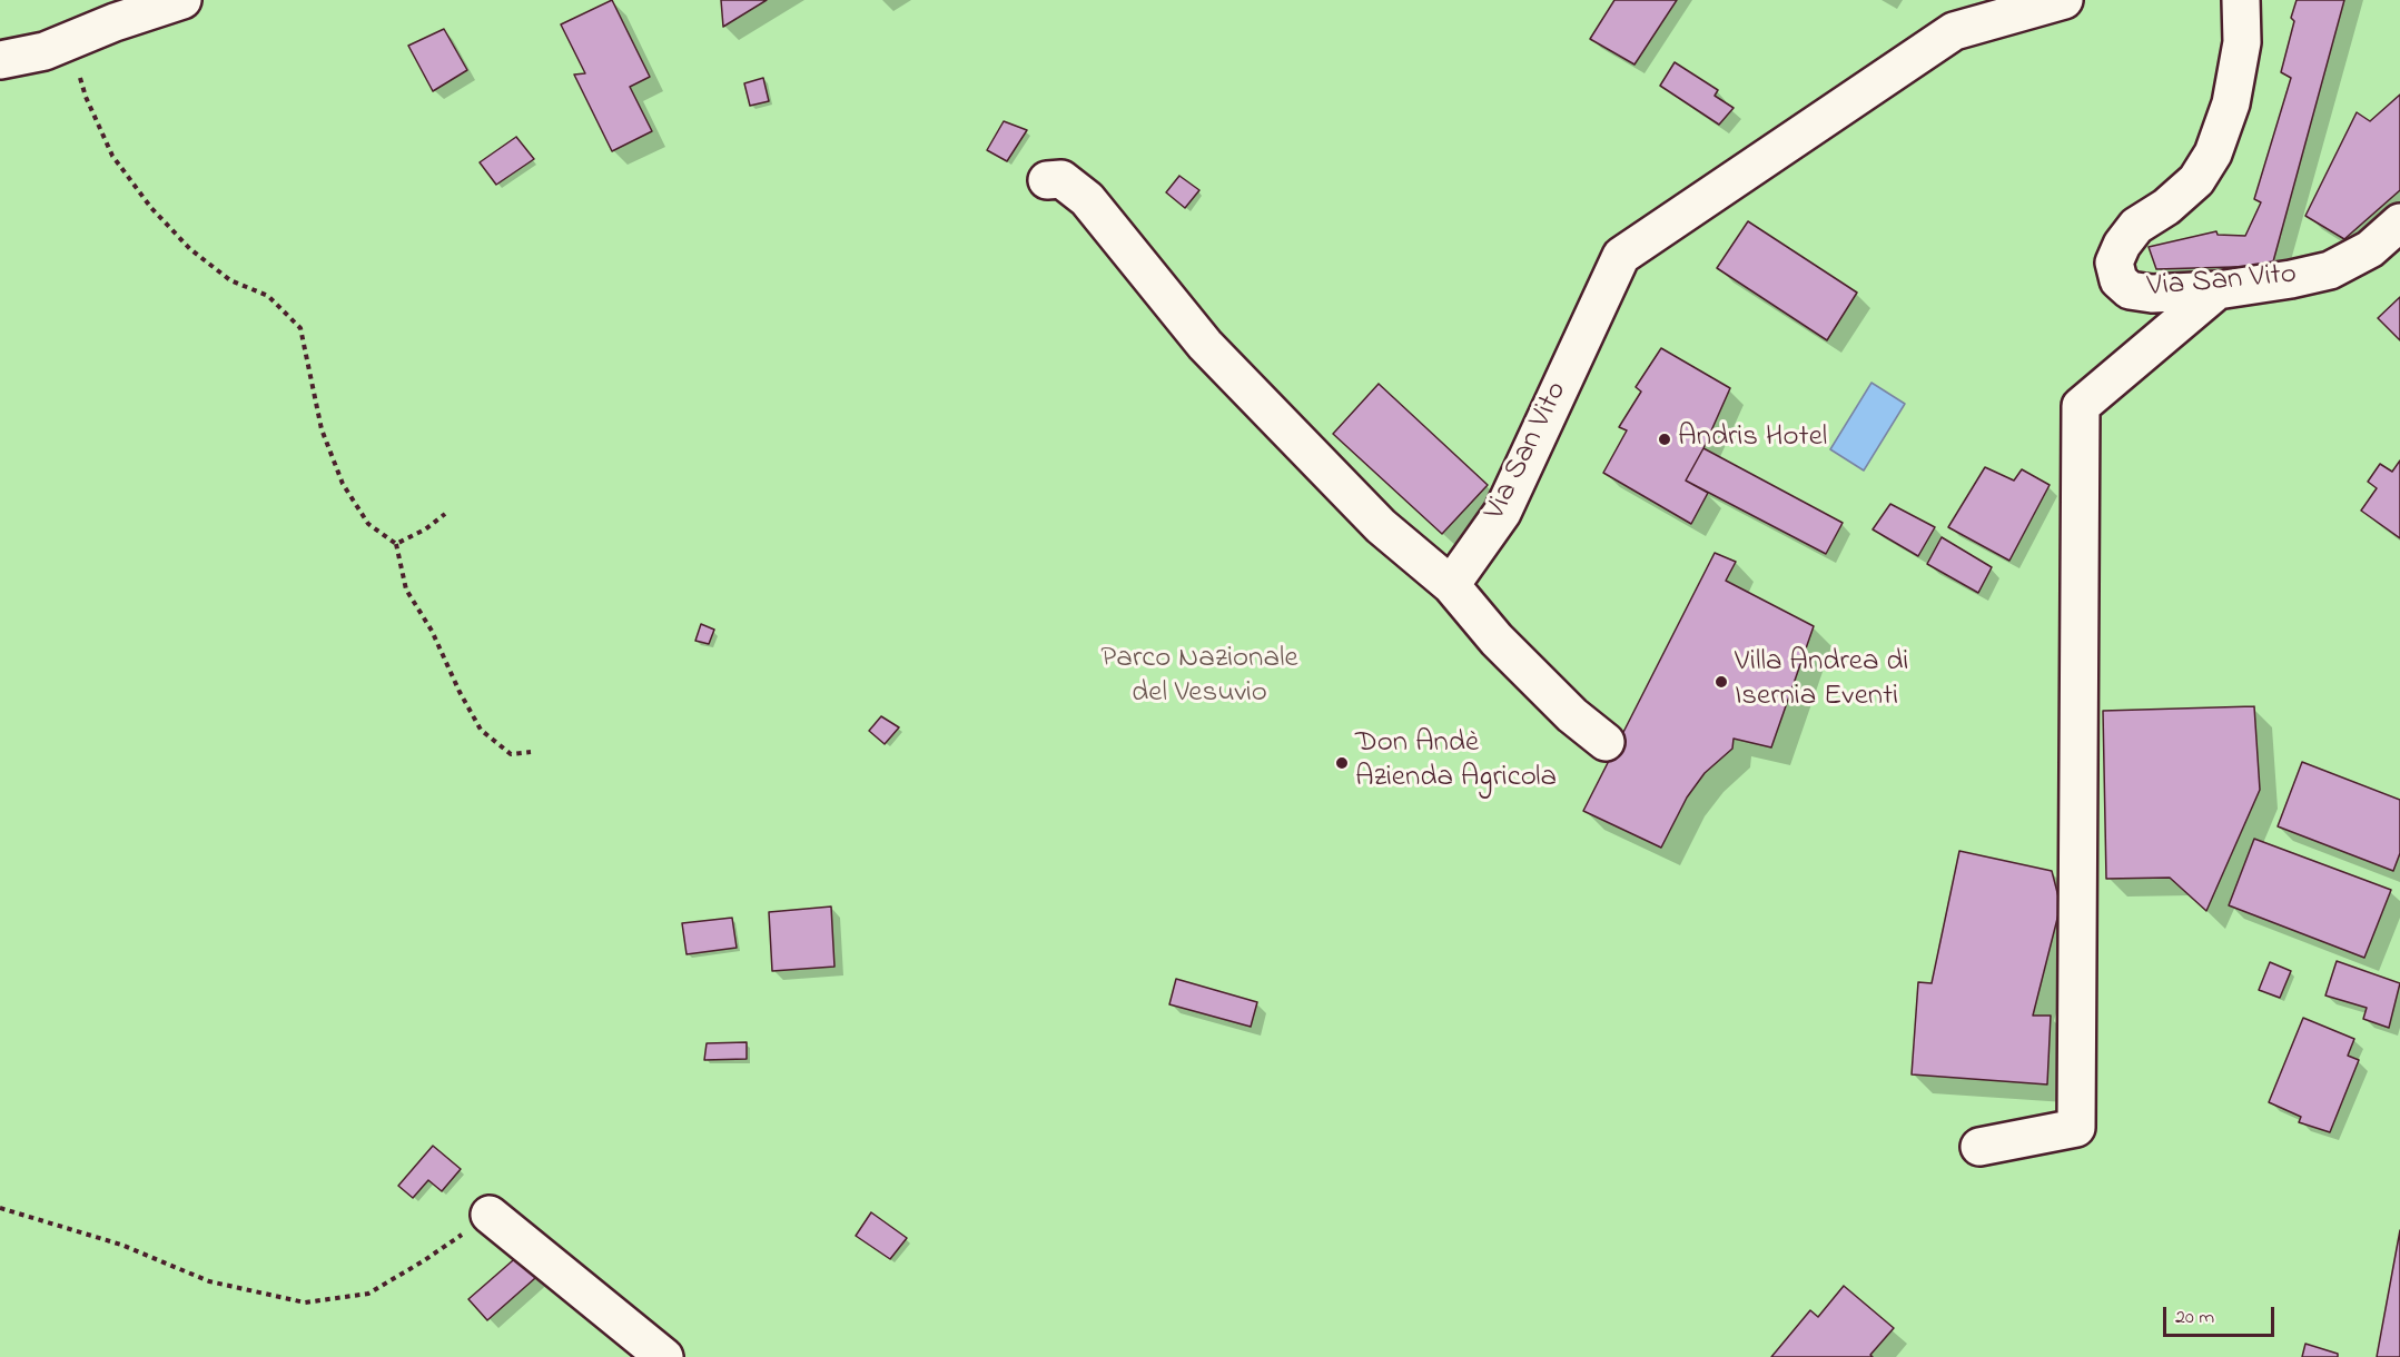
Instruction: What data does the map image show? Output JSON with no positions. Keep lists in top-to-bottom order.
{
  "streets": {
    "street": ["Via San Vito"]
  },
  "parks": ["Parco Nazionale del Vesuvio"],
  "places": ["Andris Hotel", "Villa Andrea di Isernia Eventi", "Don Andè Azienda Agricola"],
  "scale_bar": "20 m"
}
